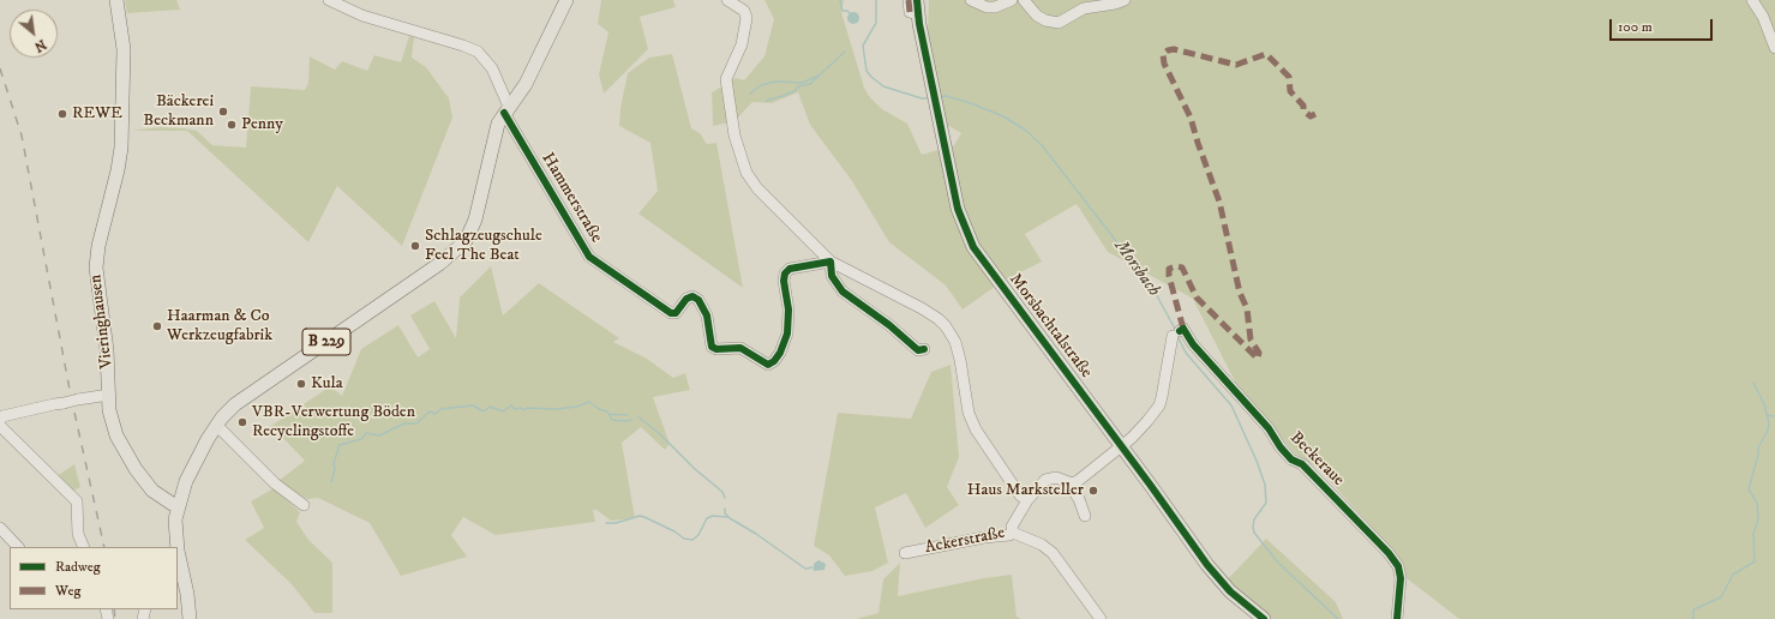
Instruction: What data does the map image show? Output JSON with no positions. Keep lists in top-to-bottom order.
{
  "streets": {
    "main road": ["Vieringhausen", "Morsbachtalstraße", "B 229"],
    "street": ["Hammerstraße", "Beckeraue", "Ackerstraße"]
  },
  "crossings": [
    ["Hammerstraße", "B 229"],
    ["Vieringhausen", "B 229"],
    ["Morsbachtalstraße", "Beckeraue"]
  ],
  "water": ["Morsbach"],
  "places": [
    "Bäckerei Beckmann",
    "REWE",
    "Penny",
    "Schlagzeugschule Feel The Beat",
    "Haarman & Co Werkzeugfabrik",
    "Kula",
    "VBR-Verwertung Böden Recyclingstoffe",
    "Haus Marksteller"
  ],
  "legend": ["Radweg", "Weg"],
  "scale_bar": "100 m",
  "north": "bottom right"
}
